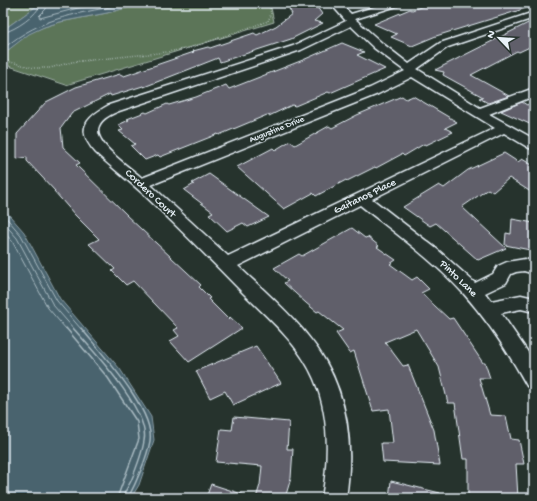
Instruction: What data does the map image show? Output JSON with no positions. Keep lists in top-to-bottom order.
{
  "streets": {
    "street": [
      "Augustine Drive",
      "Cordero Court",
      "Gaitanos Place",
      "Pinto Lane"
    ]
  },
  "crossings": [
    ["Augustine Drive", "Cordero Court"],
    ["Cordero Court", "Gaitanos Place"],
    ["Gaitanos Place", "Pinto Lane"]
  ],
  "north": "top left"
}
